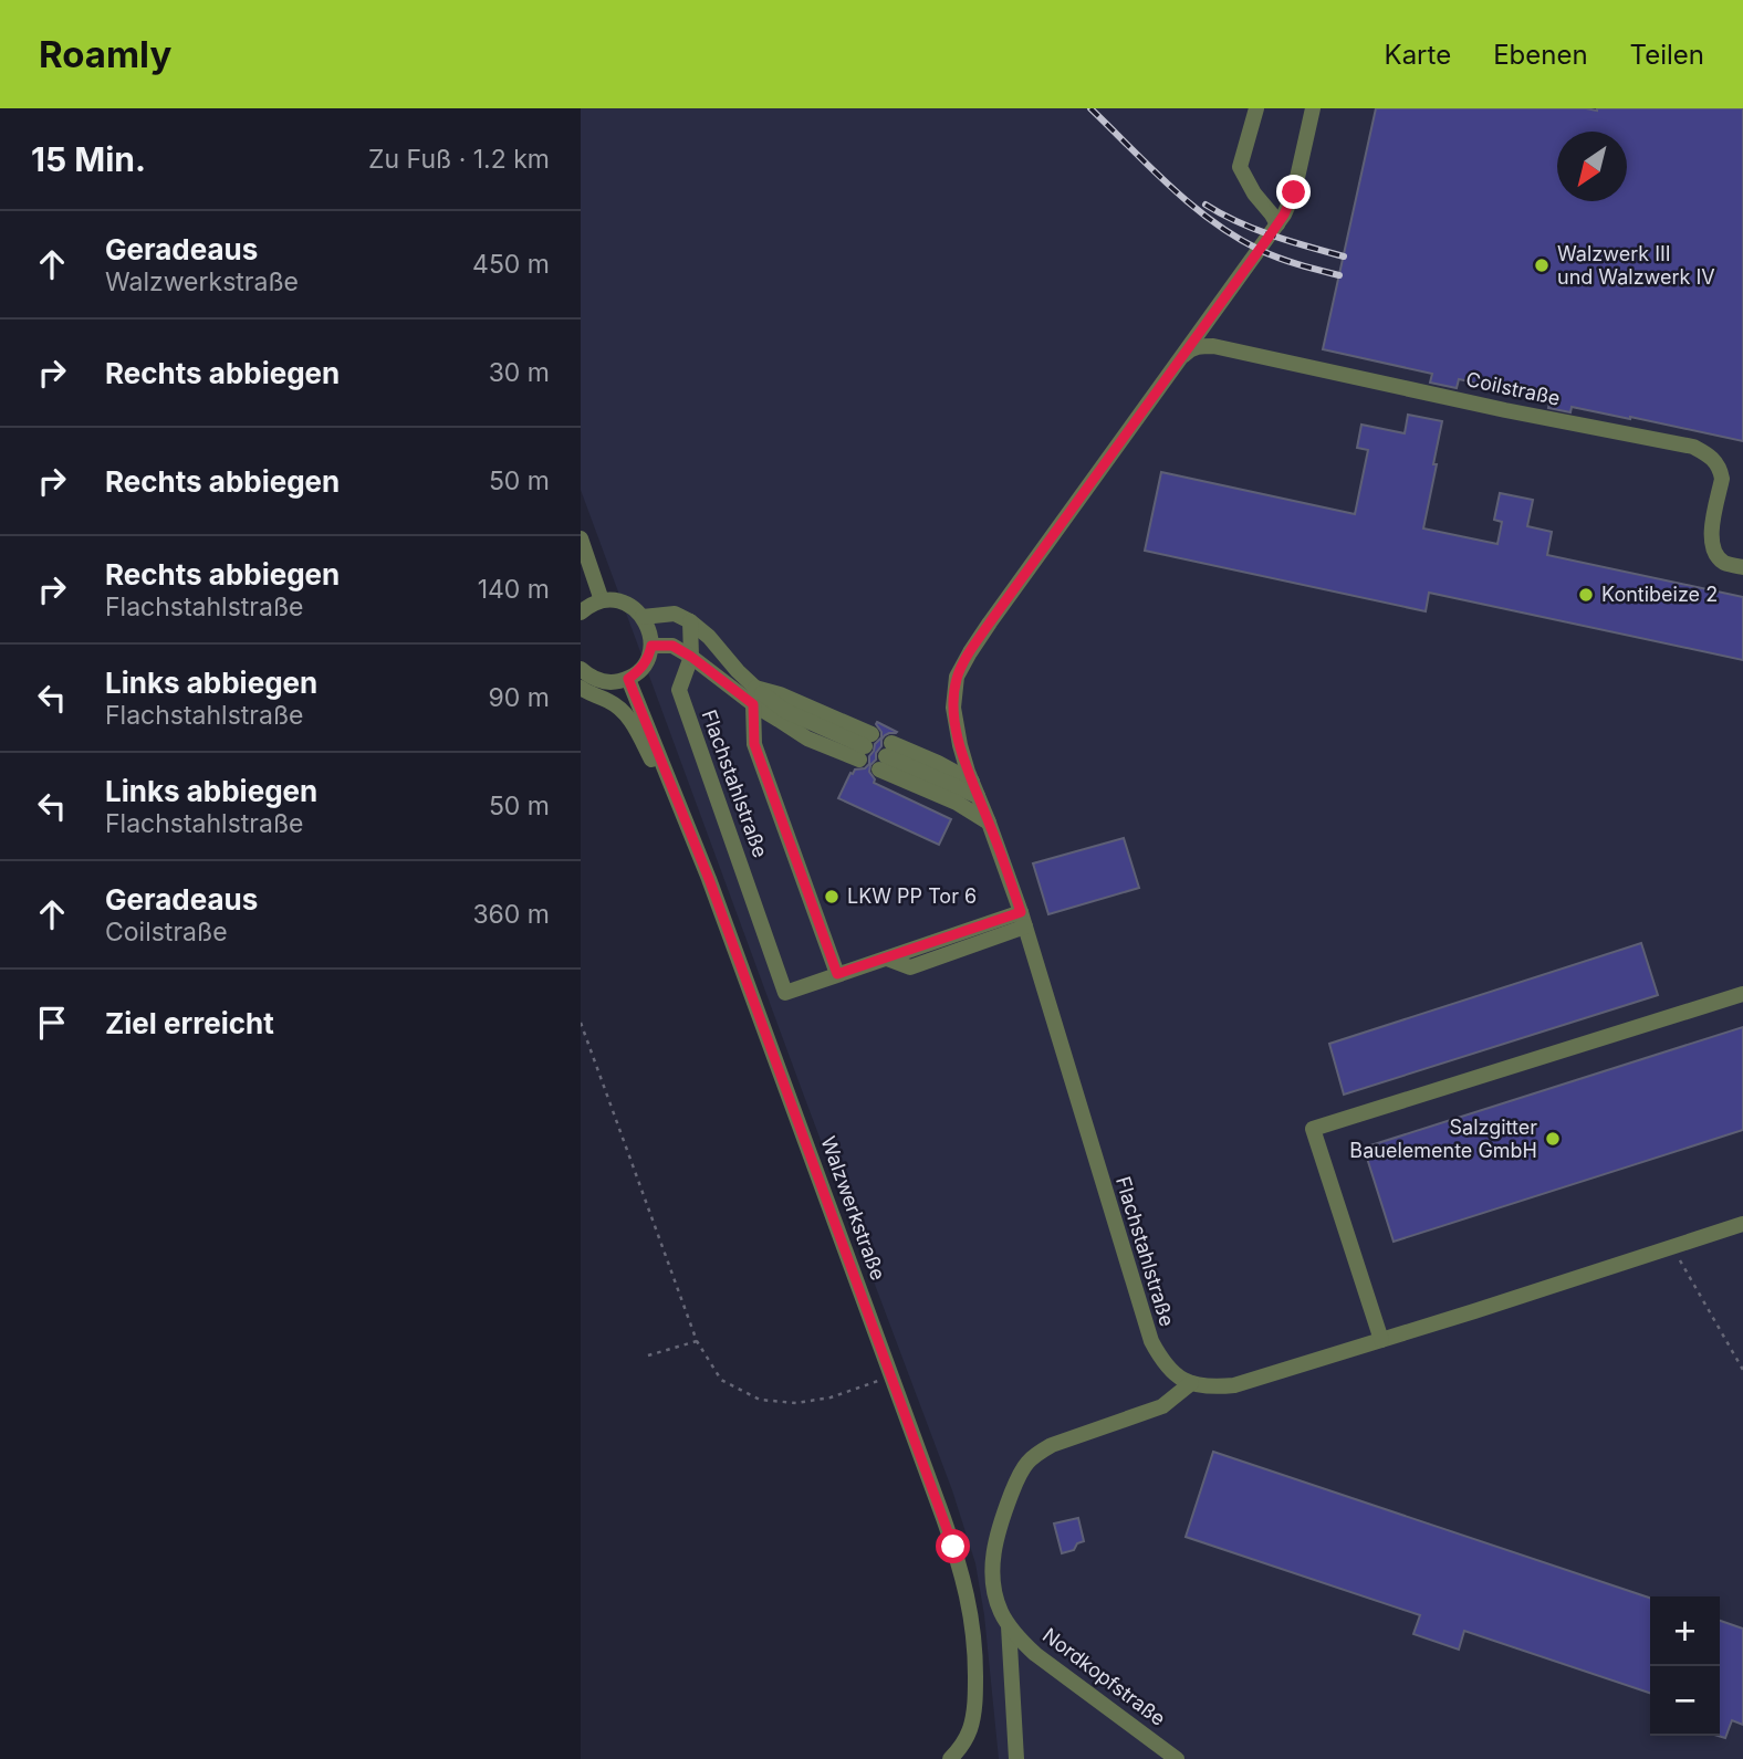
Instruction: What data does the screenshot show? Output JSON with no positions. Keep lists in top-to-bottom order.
{
  "streets": {
    "street": [
      "Coilstraße",
      "Flachstahlstraße",
      "Walzwerkstraße",
      "Nordkopfstraße"
    ]
  },
  "crossings": [
    ["Coilstraße", "Flachstahlstraße"],
    ["Flachstahlstraße", "Nordkopfstraße"]
  ],
  "places": [
    "Walzwerk III und Walzwerk IV",
    "Kontibeize 2",
    "LKW PP Tor 6",
    "Salzgitter Bauelemente GmbH"
  ],
  "north": "bottom left",
  "page": {
    "header": "Roamly",
    "nav": ["Karte", "Ebenen", "Teilen"],
    "heading": ["15 Min.", "Zu Fuß · 1.2 km"],
    "list": [
      ["Geradeaus", "Walzwerkstraße", "450 m"],
      ["Rechts abbiegen", "30 m"],
      ["Rechts abbiegen", "50 m"],
      ["Rechts abbiegen", "Flachstahlstraße", "140 m"],
      ["Links abbiegen", "Flachstahlstraße", "90 m"],
      ["Links abbiegen", "Flachstahlstraße", "50 m"],
      ["Geradeaus", "Coilstraße", "360 m"],
      "Ziel erreicht"
    ],
    "map_buttons": ["+", "−"]
  }
}
